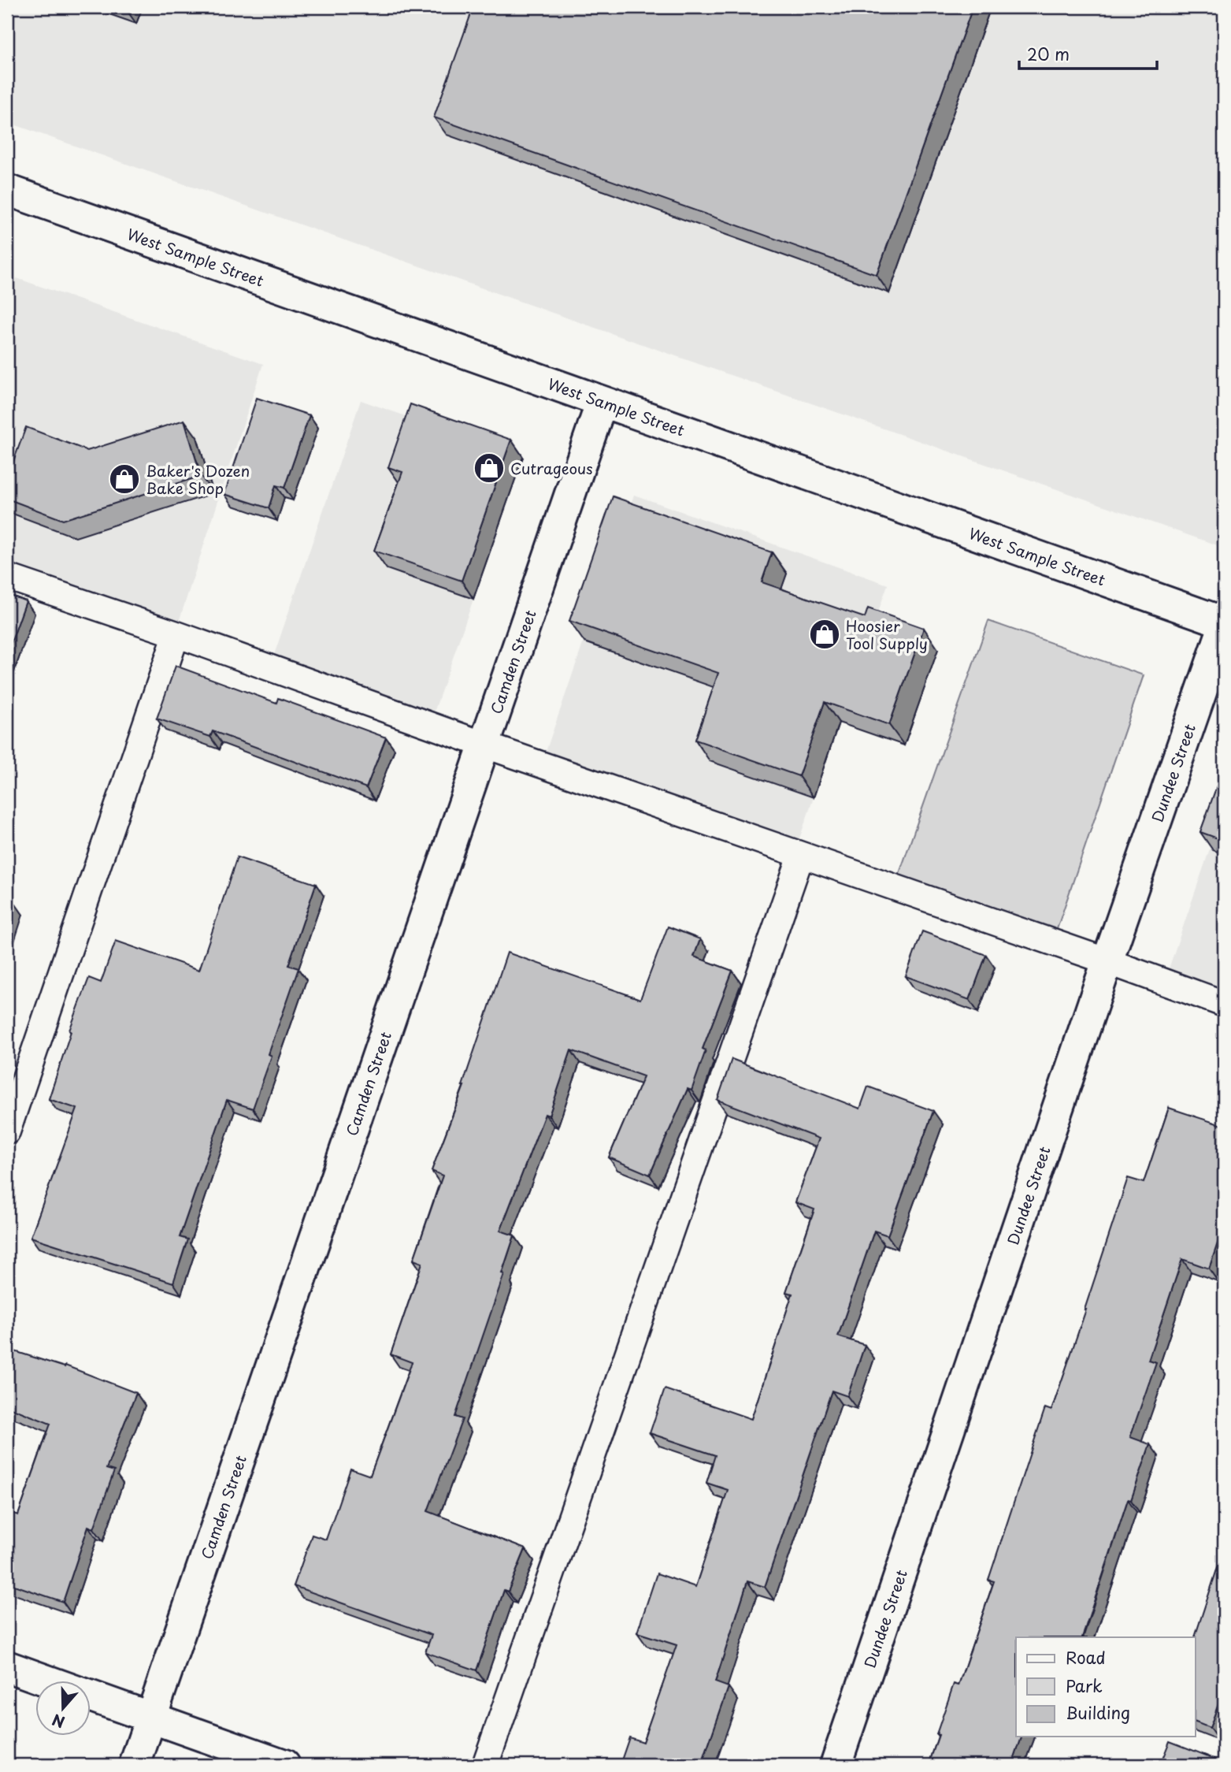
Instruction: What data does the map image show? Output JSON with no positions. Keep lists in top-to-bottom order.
{
  "streets": {
    "street": ["West Sample Street", "Camden Street", "Dundee Street"]
  },
  "crossings": [
    ["West Sample Street", "Camden Street"],
    ["West Sample Street", "Dundee Street"]
  ],
  "places": {
    "shop": ["Cutrageous", "Baker's Dozen Bake Shop", "Hoosier Tool Supply"]
  },
  "legend": ["Road", "Park", "Building"],
  "scale_bar": "20 m",
  "north": "bottom"
}
